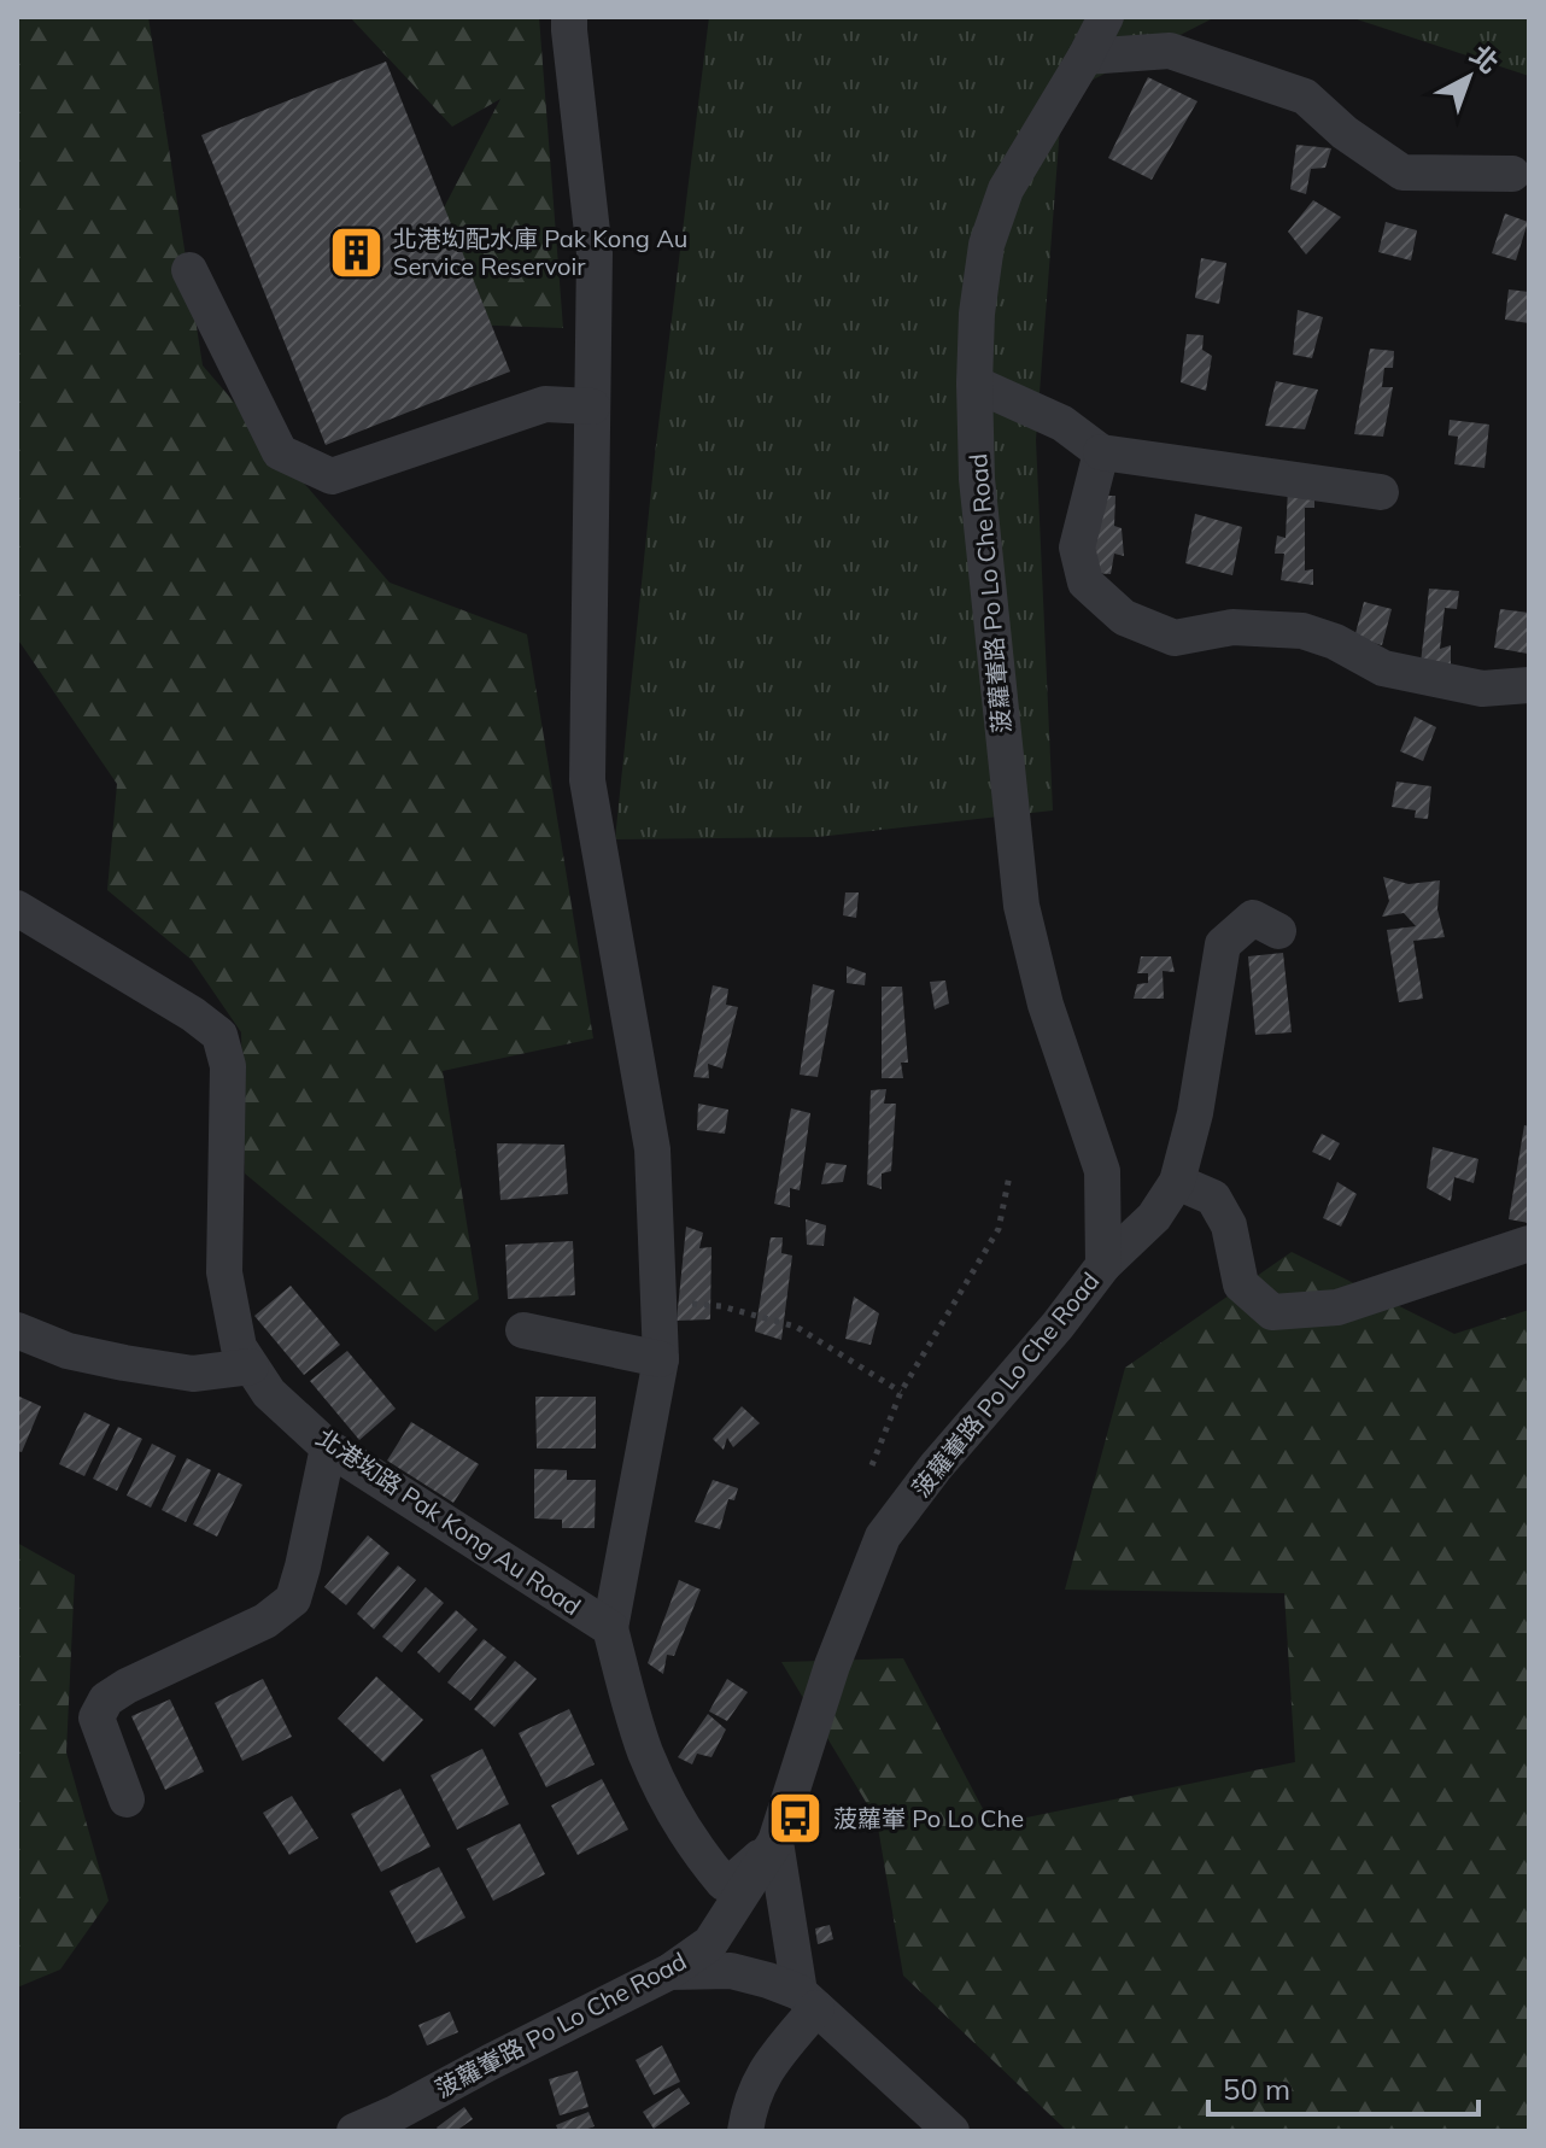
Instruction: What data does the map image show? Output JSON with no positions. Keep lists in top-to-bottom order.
{
  "streets": {
    "street": ["菠蘿輋路 Po Lo Che Road", "北港㘭路 Pak Kong Au Road"]
  },
  "places": {
    "building": ["北港㘭配水庫 Pak Kong Au Service Reservoir"],
    "bus stop": ["菠蘿輋 Po Lo Che"]
  },
  "scale_bar": "50 m",
  "north": "top right"
}
